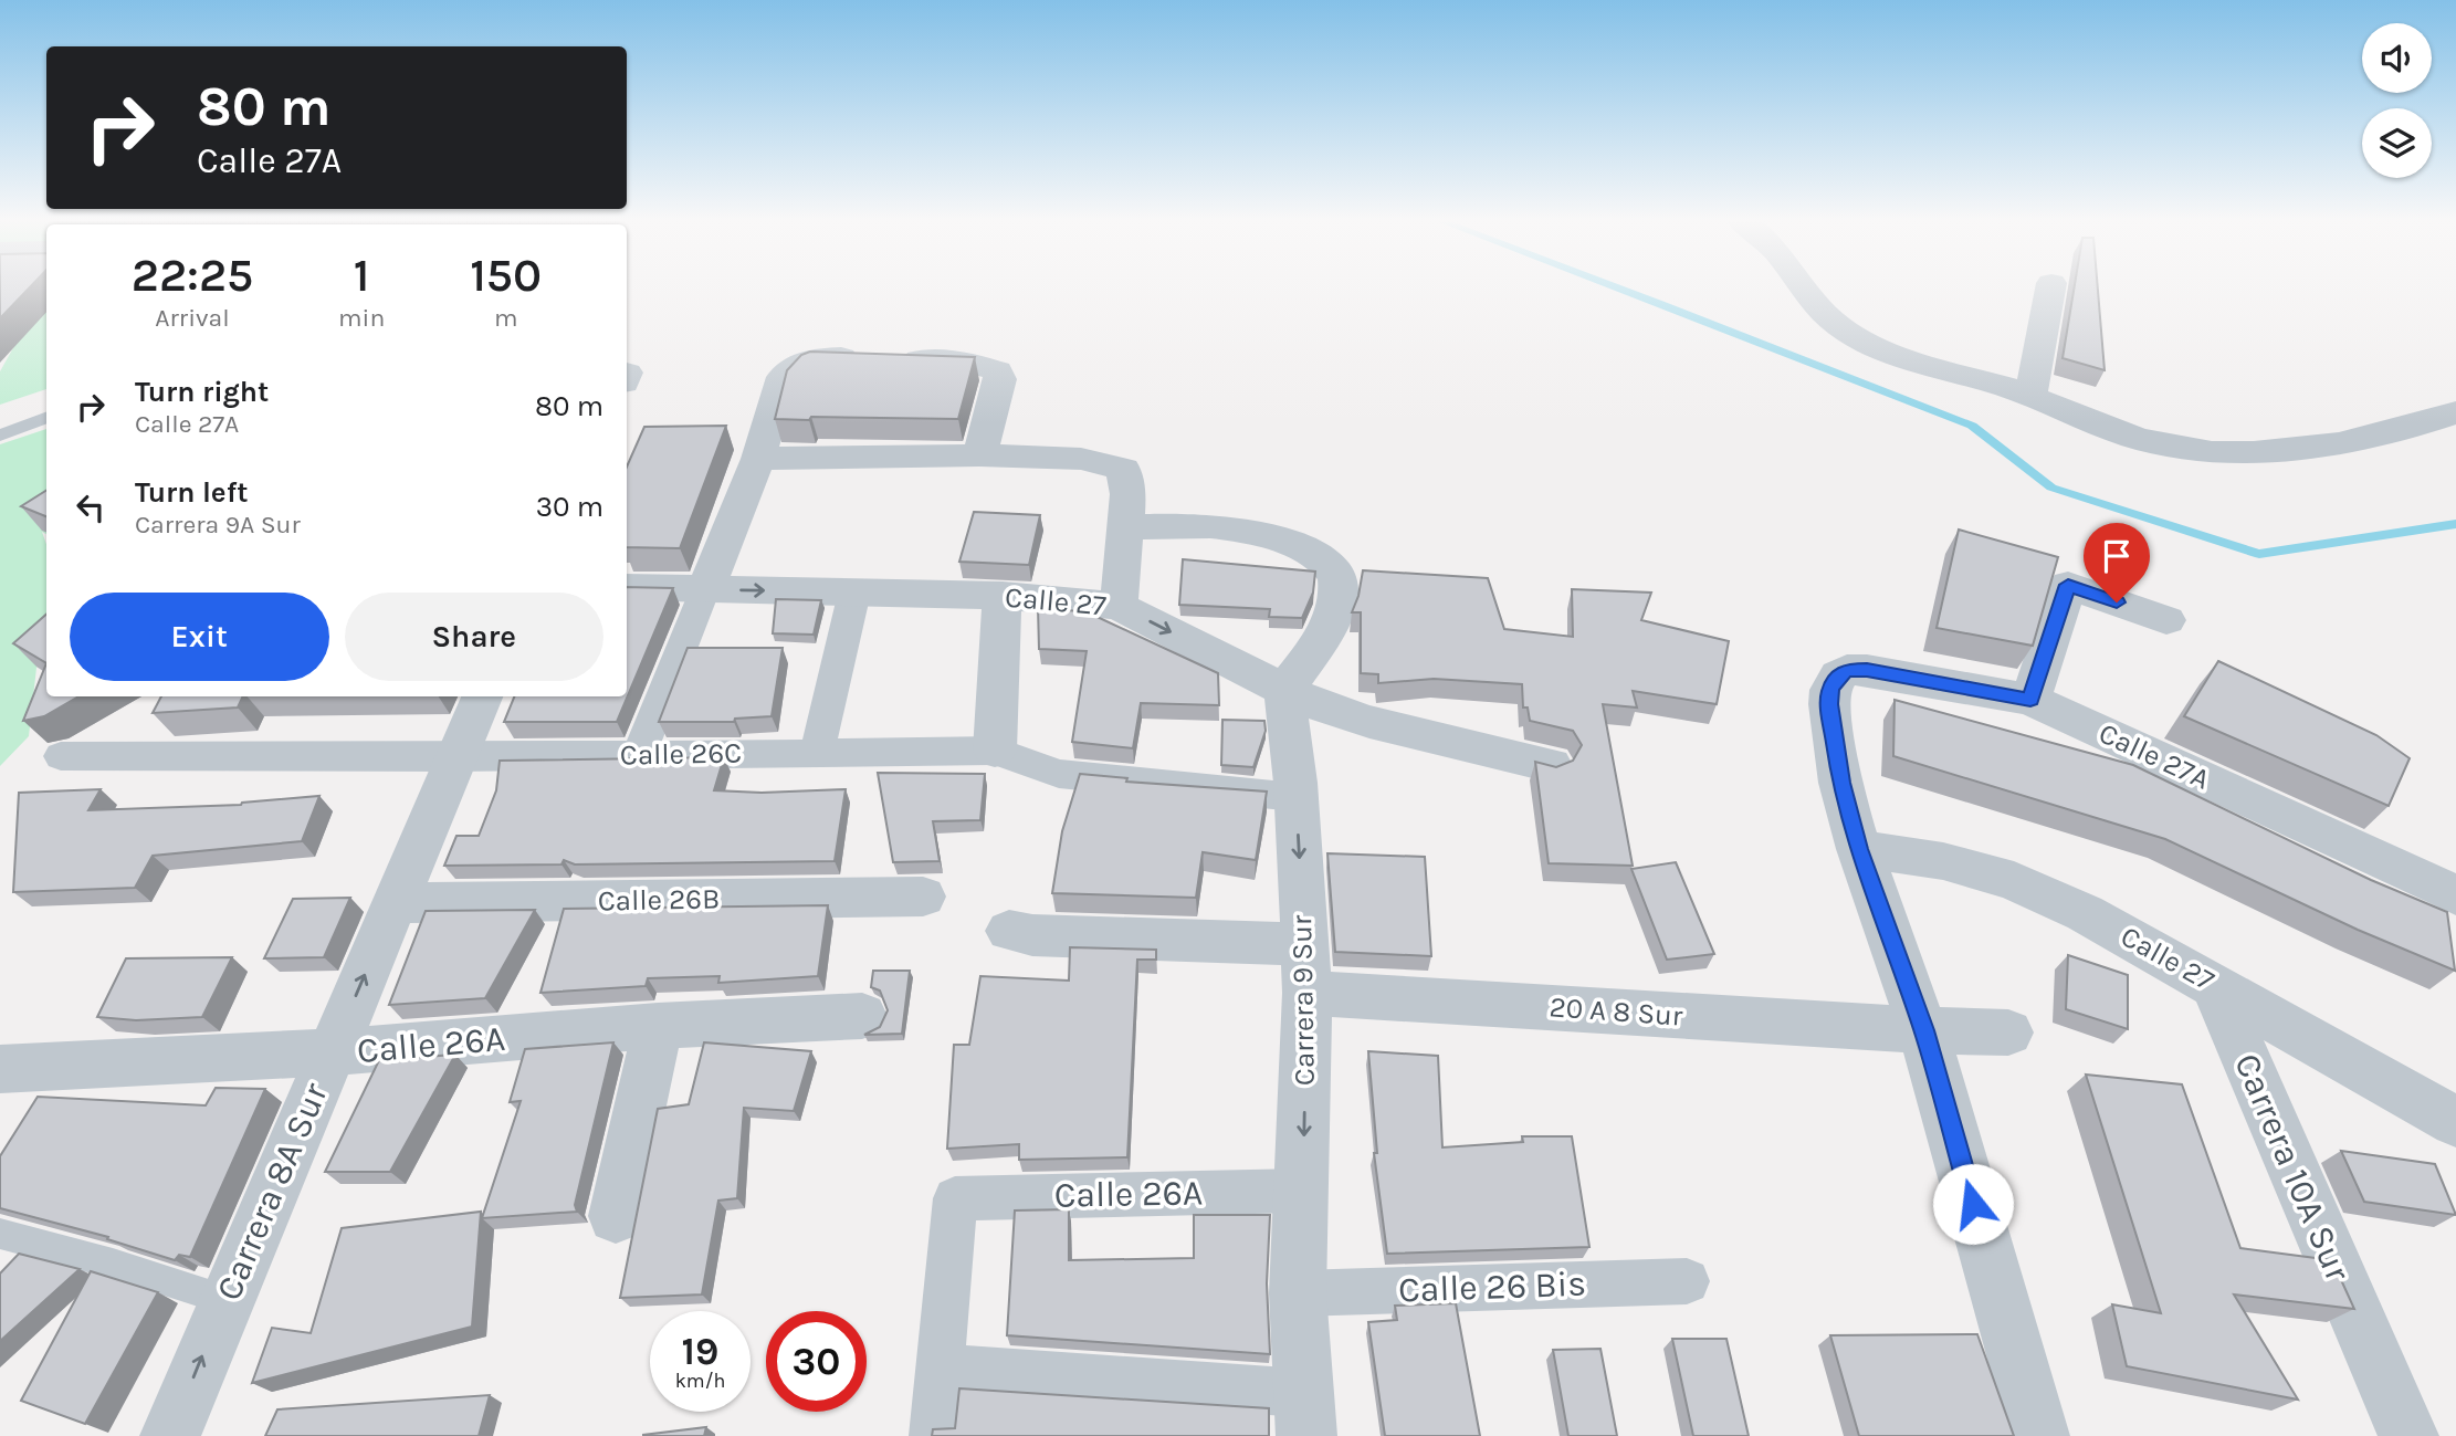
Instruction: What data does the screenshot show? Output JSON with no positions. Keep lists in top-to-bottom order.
{
  "streets": {
    "street": [
      "Calle 27",
      "Calle 26C",
      "Calle 27A",
      "Calle 26B",
      "Carrera 9 Sur",
      "20 A 8 Sur",
      "Calle 26A",
      "Carrera 10A Sur",
      "Carrera 8A Sur",
      "Calle 26 Bis"
    ]
  },
  "crossings": [
    ["Calle 27", "Calle 27A"],
    ["Calle 27", "Carrera 9 Sur"],
    ["Calle 27", "Carrera 10A Sur"],
    ["Calle 26C", "Carrera 9 Sur"],
    ["Calle 26C", "Carrera 8A Sur"],
    ["Calle 26B", "Carrera 8A Sur"],
    ["Carrera 9 Sur", "20 A 8 Sur"],
    ["Carrera 9 Sur", "Calle 26A"],
    ["Carrera 9 Sur", "Calle 26 Bis"],
    ["Calle 26A", "Carrera 8A Sur"]
  ],
  "one_way": ["Carrera 9 Sur"],
  "page": {
    "turn": ["80 m", "Calle 27A"],
    "eta": [
      "22:25",
      "Arrival",
      "1",
      "min",
      "150",
      "m"
    ],
    "list": [
      {
        "name": "Turn right",
        "note": "Calle 27A",
        "value": "80 m"
      },
      {
        "name": "Turn left",
        "note": "Carrera 9A Sur",
        "value": "30 m"
      }
    ],
    "buttons": ["Exit", "Share"],
    "speed": "19 km/h",
    "limit": "30"
  }
}
